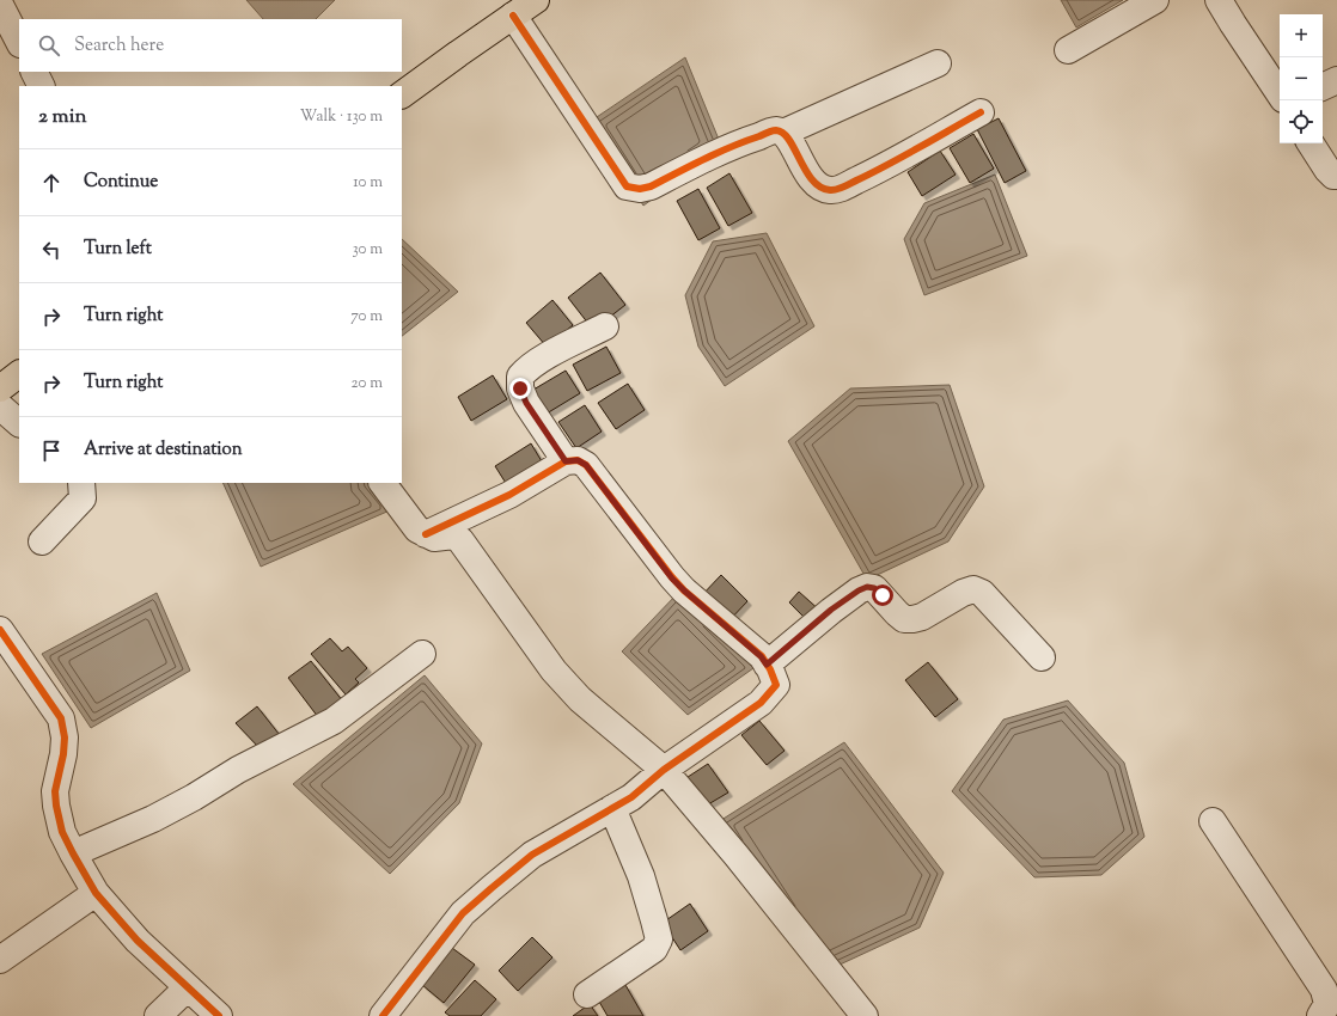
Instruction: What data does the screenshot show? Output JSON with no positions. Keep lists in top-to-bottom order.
{
  "page": {
    "map_buttons": ["+", "−"],
    "search": "Search here",
    "heading": ["2 min", "Walk · 130 m"],
    "list": [
      ["Continue", "10 m"],
      ["Turn left", "30 m"],
      ["Turn right", "70 m"],
      ["Turn right", "20 m"],
      "Arrive at destination"
    ]
  }
}
